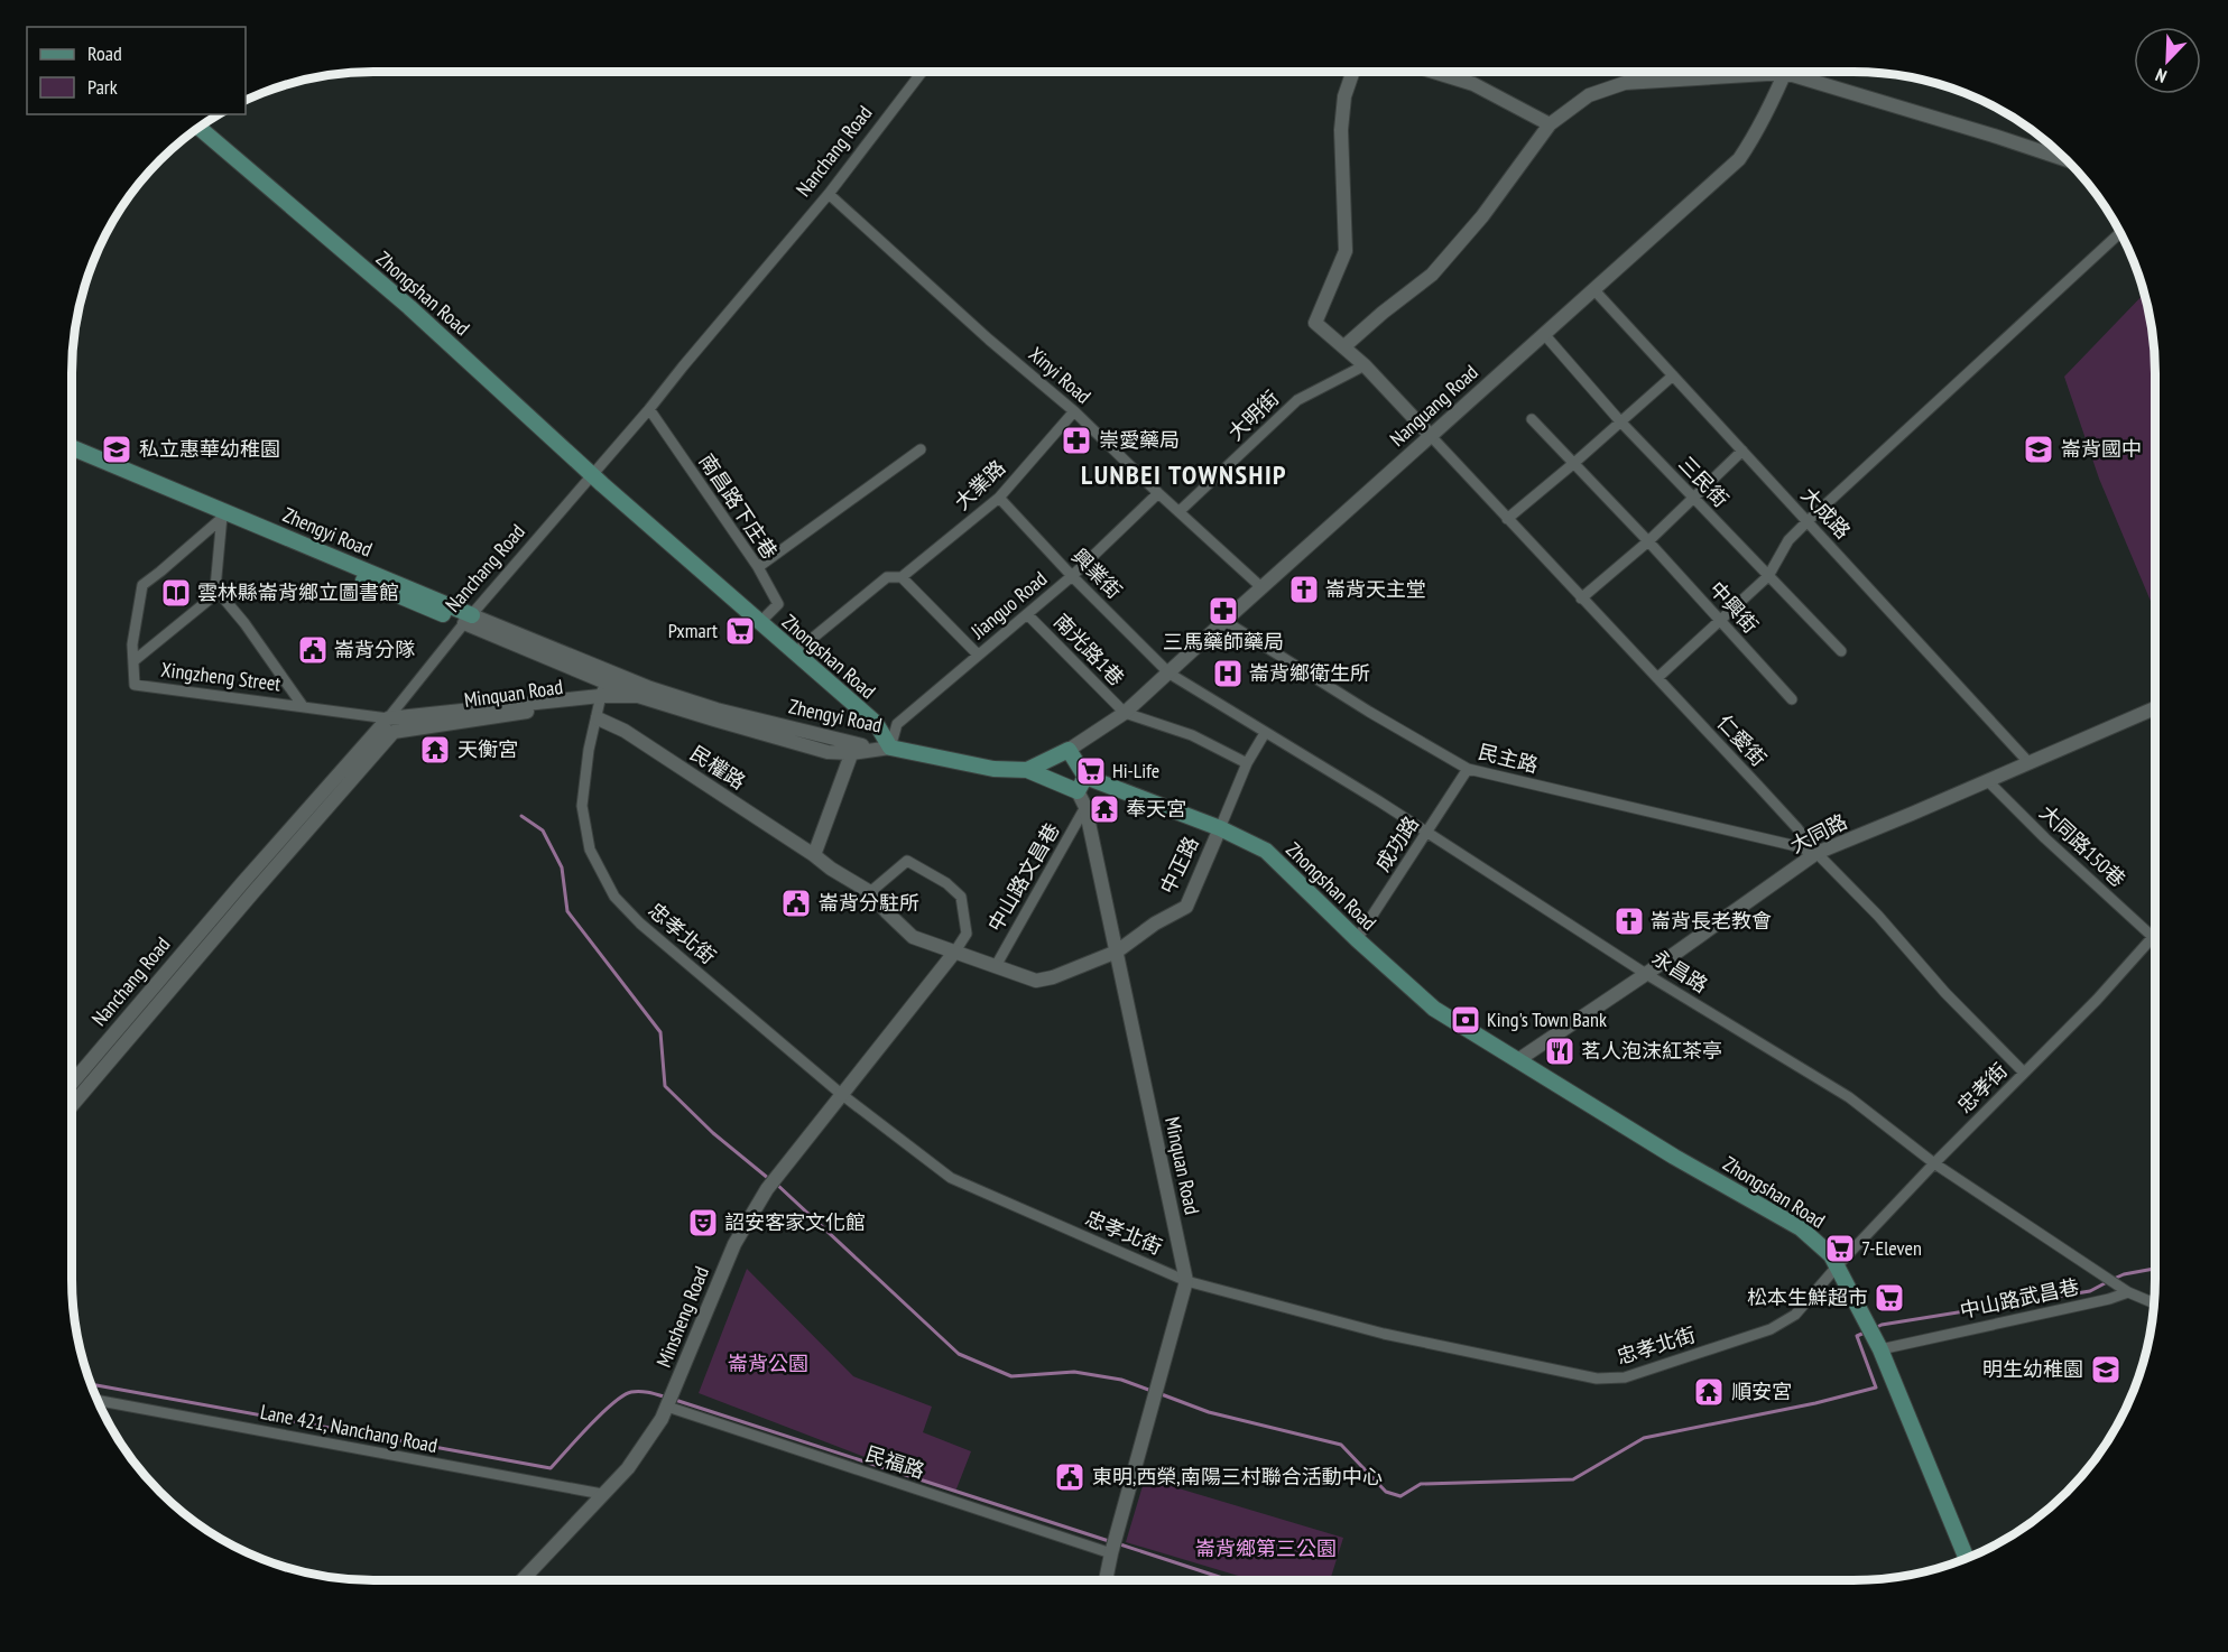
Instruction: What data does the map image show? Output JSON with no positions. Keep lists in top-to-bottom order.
{
  "streets": {
    "main road": ["Zhongshan Road", "Zhengyi Road"],
    "street": [
      "Nanchang Road",
      "Xinyi Road",
      "Nanguang Road",
      "大明街",
      "三民街",
      "大業路",
      "南昌路下庄巷",
      "大成路",
      "興業街",
      "Jianguo Road",
      "中興街",
      "南光路1巷",
      "Xingzheng Street",
      "Minquan Road",
      "仁愛街",
      "民主路",
      "民權路",
      "大同路",
      "成功路",
      "大同路150巷",
      "中正路",
      "中山路文昌巷",
      "忠孝北街",
      "永昌路",
      "忠孝街",
      "中山路武昌巷",
      "Minsheng Road",
      "Lane 421, Nanchang Road",
      "民福路"
    ]
  },
  "crossings": [
    ["Nanchang Road", "Zhongshan Road"],
    ["Nanchang Road", "Xinyi Road"],
    ["Nanchang Road", "南昌路下庄巷"],
    ["Nanchang Road", "Zhengyi Road"],
    ["Nanchang Road", "Xingzheng Street"],
    ["Nanchang Road", "Minquan Road"],
    ["Zhongshan Road", "大業路"],
    ["Zhongshan Road", "南昌路下庄巷"],
    ["Zhongshan Road", "Zhengyi Road"],
    ["Zhongshan Road", "Jianguo Road"],
    ["Zhongshan Road", "大同路"],
    ["Zhongshan Road", "成功路"],
    ["Zhongshan Road", "中正路"],
    ["Zhongshan Road", "忠孝北街"],
    ["Zhongshan Road", "忠孝街"],
    ["Zhongshan Road", "中山路武昌巷"],
    ["Xinyi Road", "Nanguang Road"],
    ["Xinyi Road", "大明街"],
    ["Xinyi Road", "大業路"],
    ["Xinyi Road", "Jianguo Road"],
    ["Nanguang Road", "三民街"],
    ["Nanguang Road", "大成路"],
    ["Nanguang Road", "興業街"],
    ["Nanguang Road", "南光路1巷"],
    ["Nanguang Road", "仁愛街"],
    ["Nanguang Road", "民主路"],
    ["Nanguang Road", "永昌路"],
    ["大業路", "興業街"],
    ["大成路", "大同路"],
    ["Zhengyi Road", "Jianguo Road"],
    ["Zhengyi Road", "Xingzheng Street"],
    ["Zhengyi Road", "Minquan Road"],
    ["Zhengyi Road", "忠孝北街"],
    ["興業街", "Jianguo Road"],
    ["興業街", "永昌路"],
    ["Jianguo Road", "南光路1巷"],
    ["Xingzheng Street", "Minquan Road"],
    ["Minquan Road", "中正路"],
    ["Minquan Road", "中山路文昌巷"],
    ["Minquan Road", "忠孝北街"],
    ["Minquan Road", "民福路"],
    ["仁愛街", "民主路"],
    ["仁愛街", "大同路"],
    ["仁愛街", "忠孝街"],
    ["民主路", "大同路"],
    ["民主路", "成功路"],
    ["民權路", "忠孝北街"],
    ["民權路", "Minsheng Road"],
    ["大同路", "大同路150巷"],
    ["大同路", "永昌路"],
    ["成功路", "永昌路"],
    ["大同路150巷", "忠孝街"],
    ["中正路", "永昌路"],
    ["忠孝北街", "忠孝街"],
    ["忠孝北街", "Minsheng Road"],
    ["永昌路", "忠孝街"],
    ["永昌路", "中山路武昌巷"],
    ["Minsheng Road", "Lane 421, Nanchang Road"],
    ["Minsheng Road", "民福路"]
  ],
  "districts": ["LUNBEI TOWNSHIP"],
  "parks": ["崙背公園", "崙背鄉第三公園"],
  "places": {
    "pharmacy": ["崇愛藥局", "三馬藥師藥局"],
    "school or university": ["私立惠華幼稚園", "崙背國中", "明生幼稚園"],
    "church": ["崙背天主堂", "崙背長老教會"],
    "library": ["雲林縣崙背鄉立圖書館"],
    "supermarket": [
      "Pxmart",
      "Hi-Life",
      "7-Eleven",
      "松本生鮮超市"
    ],
    "public building": ["崙背分隊", "崙背分駐所", "東明,西榮,南陽三村聯合活動中心"],
    "hospital": ["崙背鄉衛生所"],
    "temple": ["天衡宮", "奉天宮", "順安宮"],
    "bank": ["King's Town Bank"],
    "restaurant": ["茗人泡沫紅茶亭"],
    "theatre": ["詔安客家文化館"]
  },
  "legend": ["Road", "Park"],
  "north": "bottom left"
}
